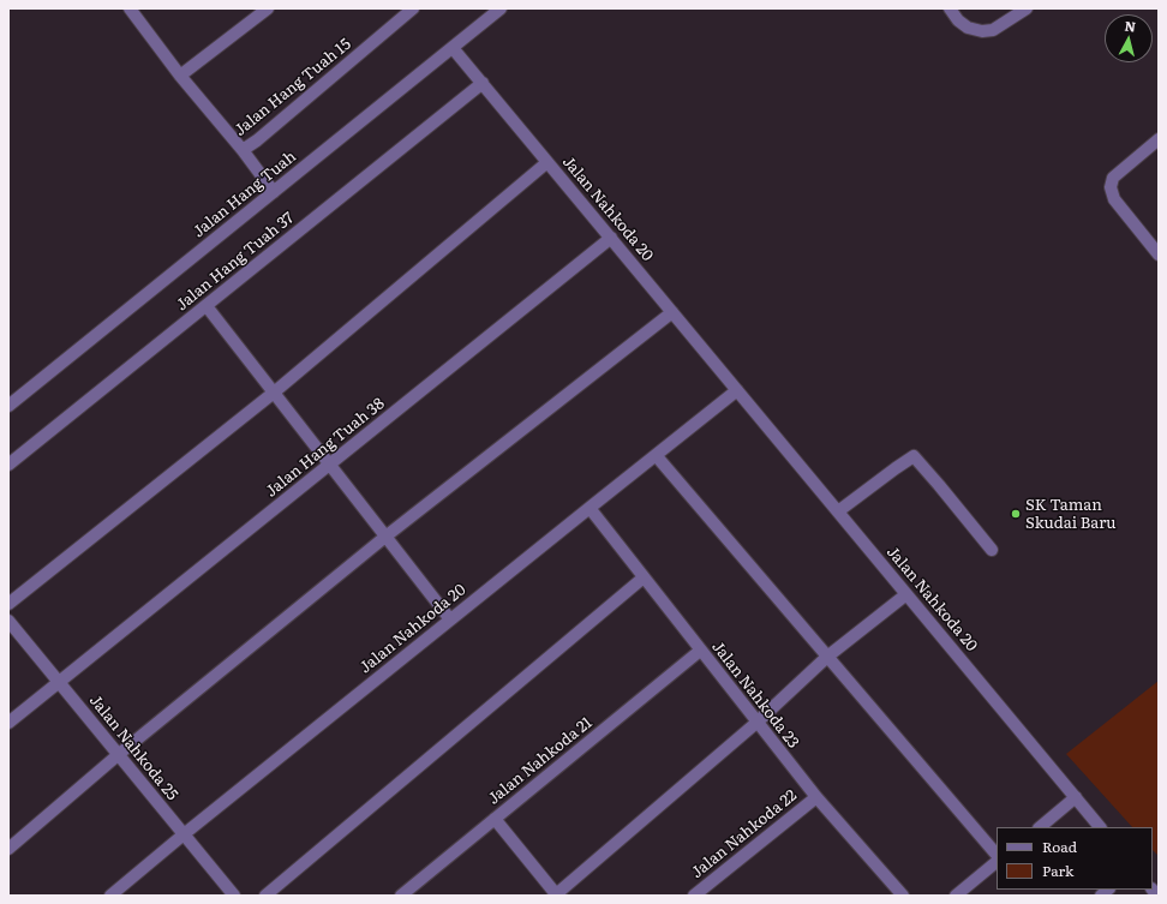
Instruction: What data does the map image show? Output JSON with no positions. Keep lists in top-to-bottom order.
{
  "streets": {
    "street": [
      "Jalan Hang Tuah 15",
      "Jalan Hang Tuah",
      "Jalan Nahkoda 20",
      "Jalan Hang Tuah 37",
      "Jalan Hang Tuah 38",
      "Jalan Nahkoda 23",
      "Jalan Nahkoda 25",
      "Jalan Nahkoda 21",
      "Jalan Nahkoda 22"
    ]
  },
  "crossings": [
    ["Jalan Hang Tuah", "Jalan Nahkoda 20"],
    ["Jalan Nahkoda 20", "Jalan Hang Tuah 37"],
    ["Jalan Nahkoda 20", "Jalan Hang Tuah 38"],
    ["Jalan Nahkoda 20", "Jalan Nahkoda 23"],
    ["Jalan Nahkoda 20", "Jalan Nahkoda 25"],
    ["Jalan Hang Tuah 38", "Jalan Nahkoda 25"],
    ["Jalan Nahkoda 23", "Jalan Nahkoda 21"],
    ["Jalan Nahkoda 23", "Jalan Nahkoda 22"]
  ],
  "places": ["SK Taman Skudai Baru"],
  "legend": ["Road", "Park"],
  "north": "top"
}
